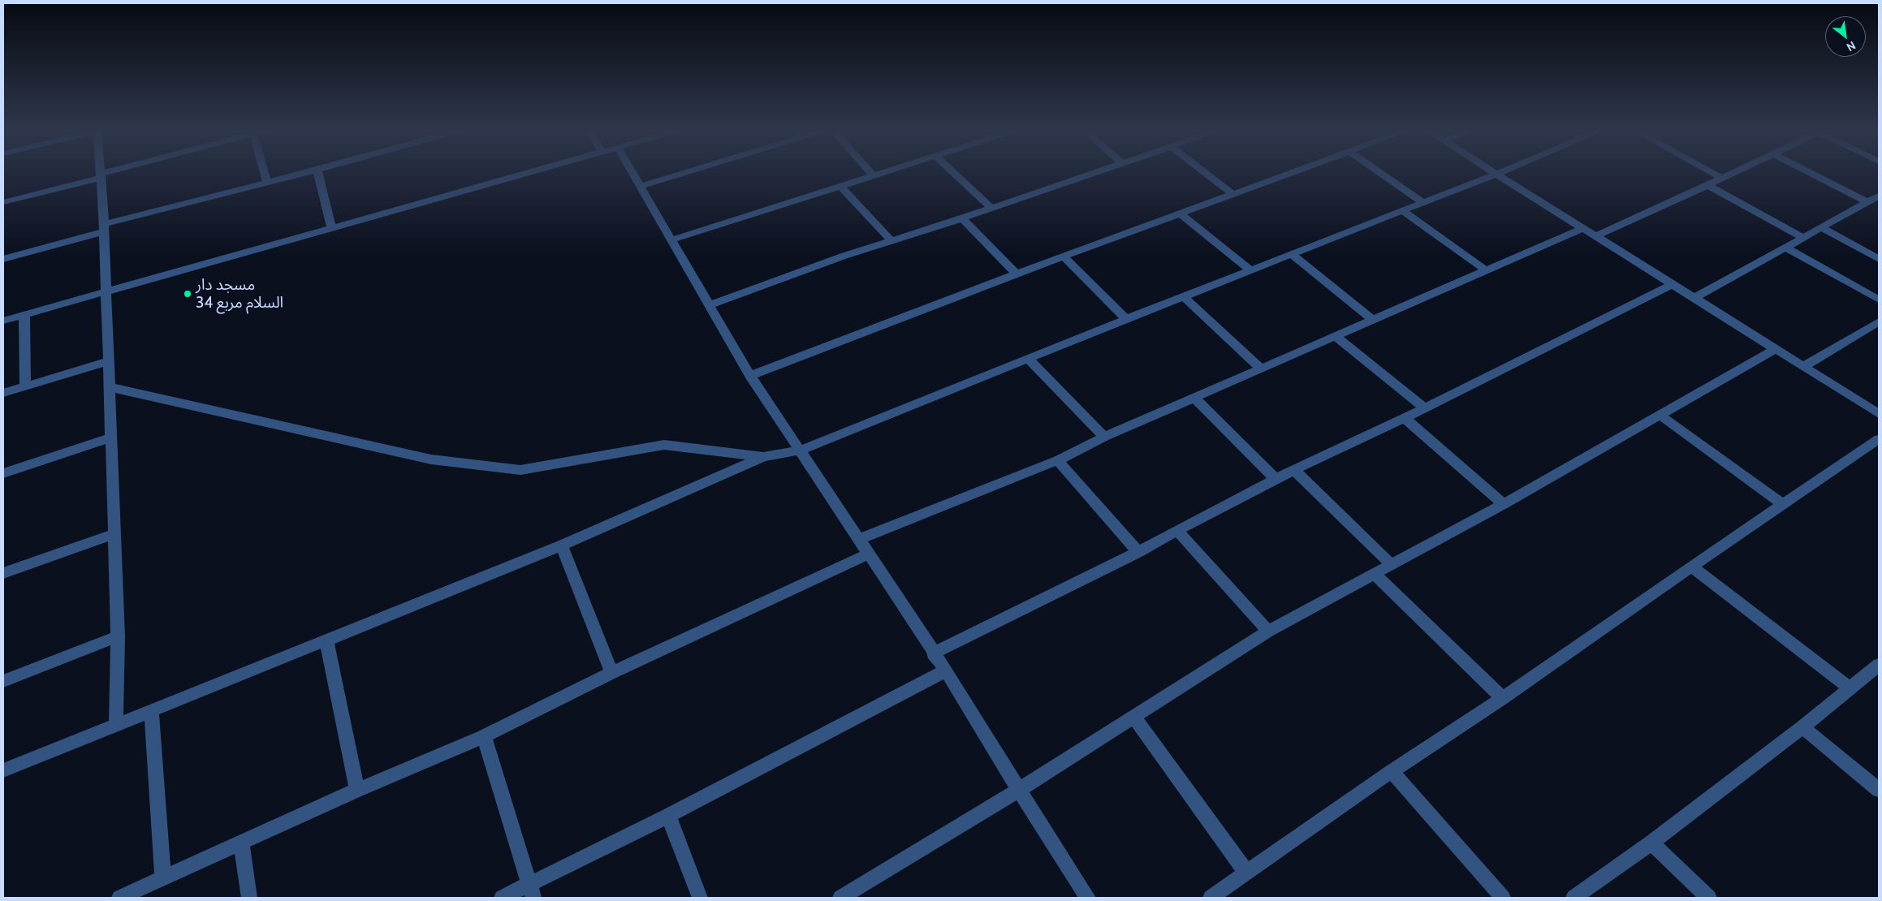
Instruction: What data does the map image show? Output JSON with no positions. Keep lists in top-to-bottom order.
{
  "places": ["مسجد دار السلام مربع 34"],
  "north": "bottom right"
}
